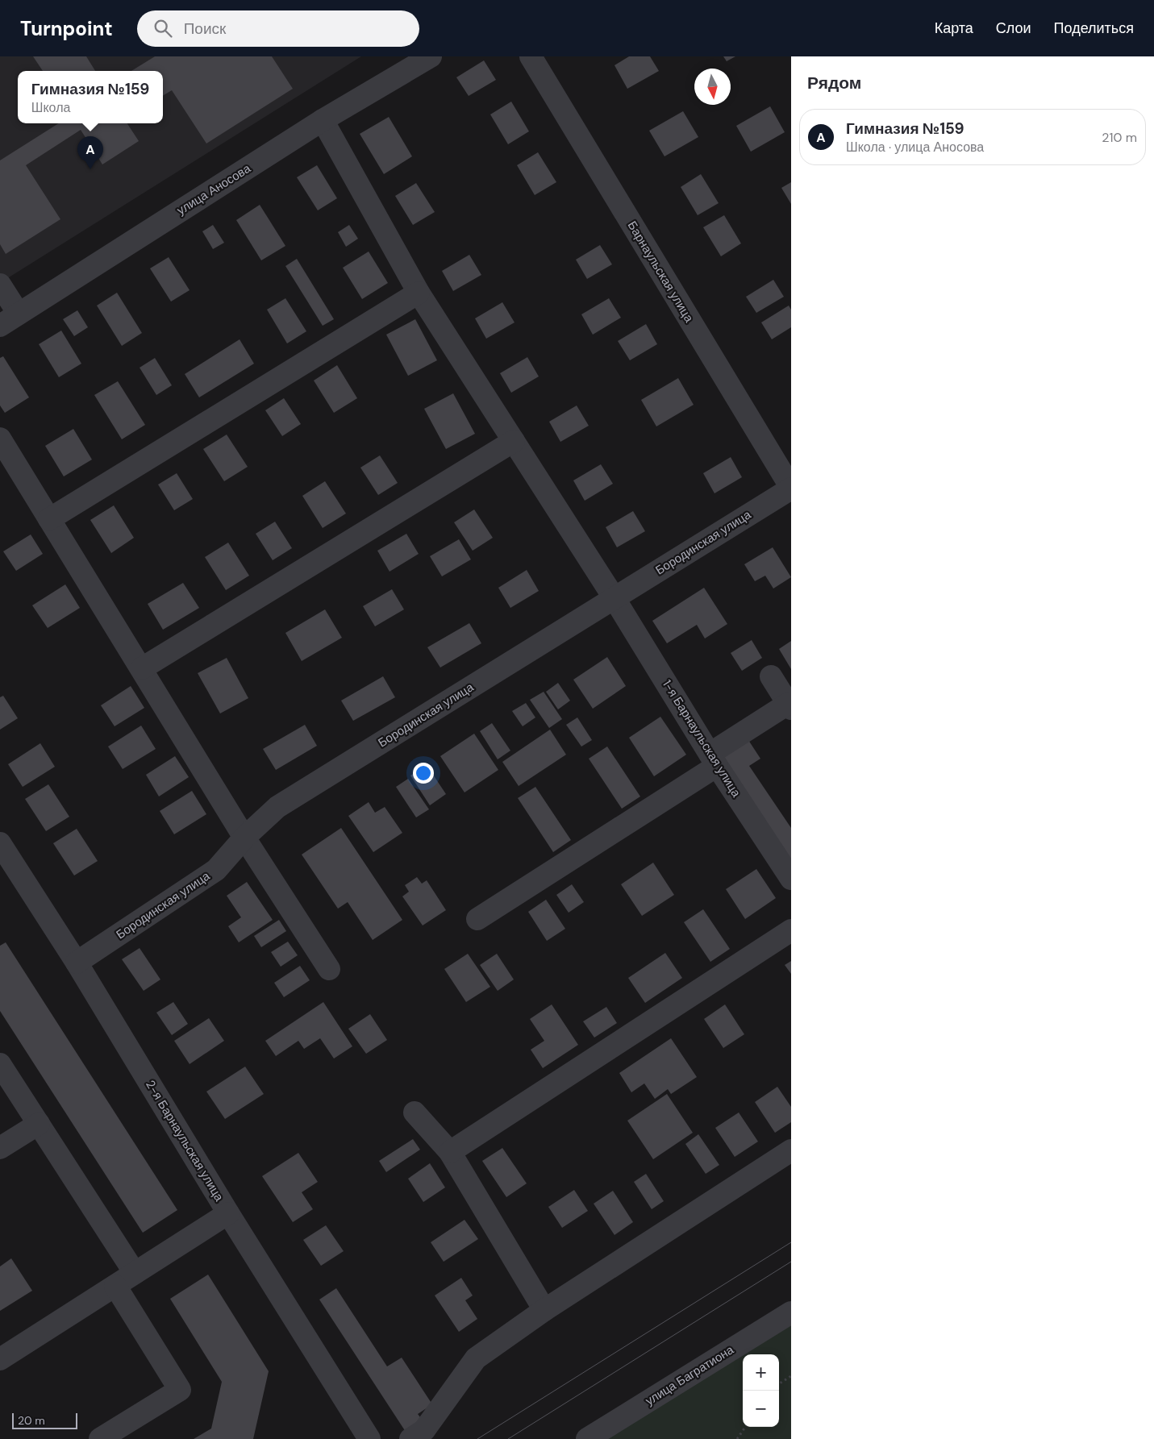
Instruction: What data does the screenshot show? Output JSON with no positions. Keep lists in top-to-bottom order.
{
  "streets": {
    "street": [
      "улица Аносова",
      "Барнаульская улица",
      "Бородинская улица",
      "1-я Барнаульская улица",
      "2-я Барнаульская улица",
      "улица Багратиона"
    ]
  },
  "crossings": [
    ["улица Аносова", "1-я Барнаульская улица"],
    ["Барнаульская улица", "Бородинская улица"],
    ["Бородинская улица", "1-я Барнаульская улица"],
    ["Бородинская улица", "2-я Барнаульская улица"]
  ],
  "scale_bar": "20 m",
  "north": "bottom",
  "page": {
    "header": "Turnpoint",
    "search": "Поиск",
    "nav": ["Карта", "Слои", "Поделиться"],
    "heading": "Рядом",
    "popup": ["Гимназия №159", "Школа"],
    "list": [
      {
        "mark": "A",
        "name": "Гимназия №159",
        "note": "Школа · улица Аносова",
        "value": "210 m"
      }
    ],
    "pins": "A",
    "map_buttons": ["+", "−"],
    "scale": "20 m"
  }
}
